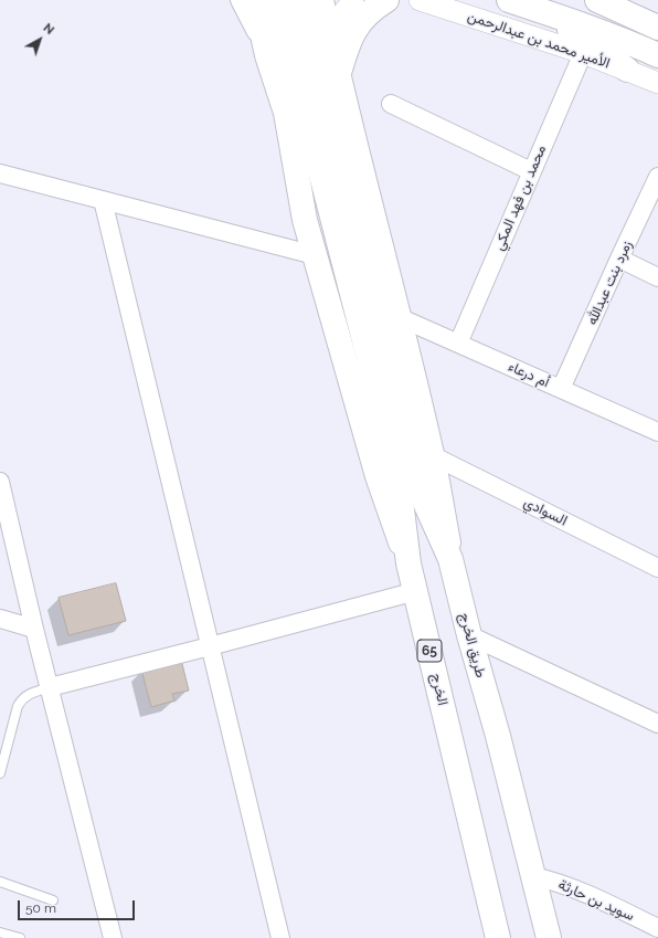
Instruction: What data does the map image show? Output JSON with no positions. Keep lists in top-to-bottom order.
{
  "streets": {
    "main road": ["طريق الخرج", "65", "الخرج"],
    "street": [
      "الأمير محمد بن عبدالرحمن",
      "محمد بن فهد المكي",
      "زمرد بنت عبدالله",
      "أم درعاء",
      "السوادي",
      "سويد بن حارثة"
    ]
  },
  "crossings": [
    ["الأمير محمد بن عبدالرحمن", "محمد بن فهد المكي"],
    ["محمد بن فهد المكي", "أم درعاء"],
    ["زمرد بنت عبدالله", "أم درعاء"],
    ["طريق الخرج", "الخرج"],
    ["طريق الخرج", "سويد بن حارثة"]
  ],
  "scale_bar": "50 m",
  "north": "top right"
}
